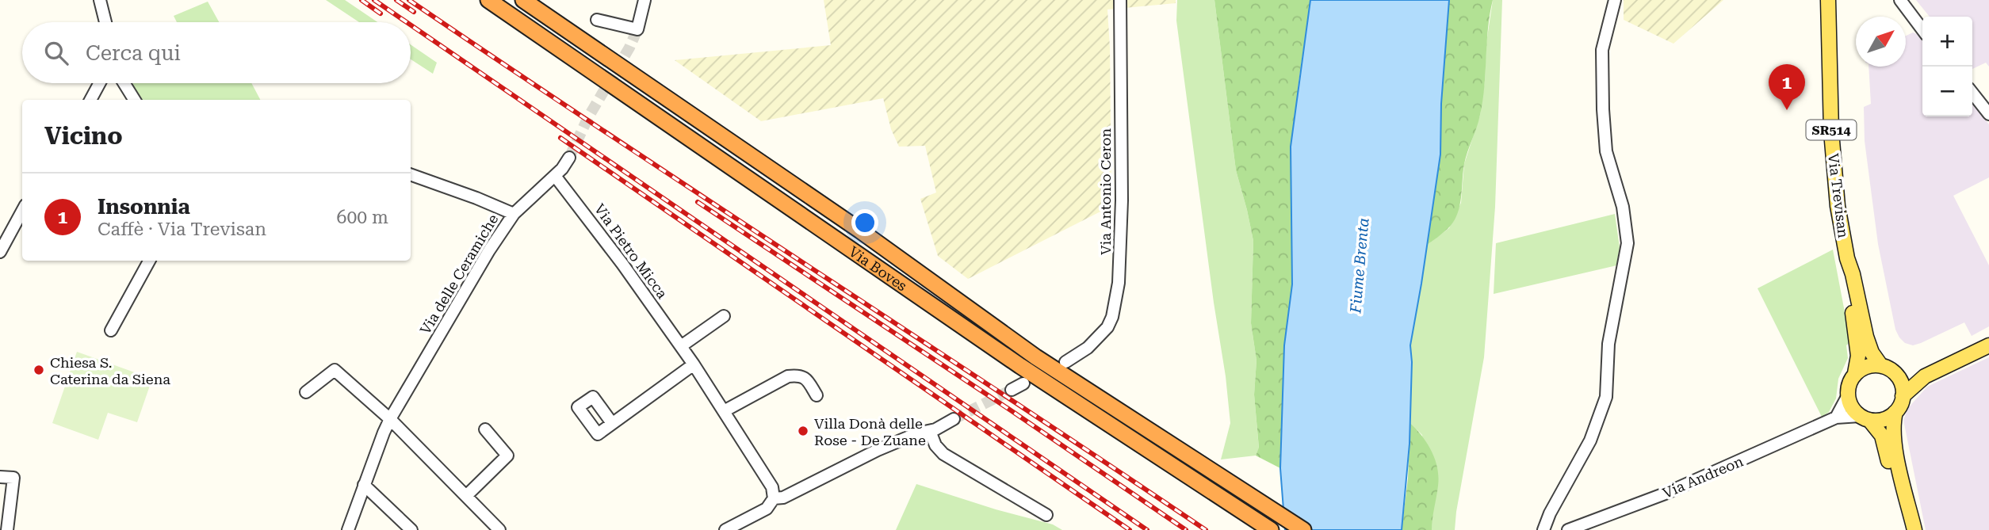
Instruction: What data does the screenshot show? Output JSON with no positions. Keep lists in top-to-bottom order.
{
  "streets": {
    "highway": ["Via Boves"],
    "main road": ["SR514", "Via Trevisan"],
    "street": [
      "Via Antonio Ceron",
      "Via Pietro Micca",
      "Via delle Ceramiche",
      "Via Andreon"
    ]
  },
  "crossings": [
    ["SR514", "Via Trevisan"],
    ["SR514", "Via Andreon"],
    ["Via Trevisan", "Via Andreon"],
    ["Via Pietro Micca", "Via delle Ceramiche"]
  ],
  "water": ["Fiume Brenta"],
  "places": ["Chiesa S. Caterina da Siena", "Villa Donà delle Rose - De Zuane"],
  "north": "top right",
  "page": {
    "map_buttons": ["+", "−"],
    "search": "Cerca qui",
    "pins": "1",
    "heading": "Vicino",
    "list": [
      {
        "mark": "1",
        "name": "Insonnia",
        "note": "Caffè · Via Trevisan",
        "value": "600 m"
      }
    ]
  }
}
